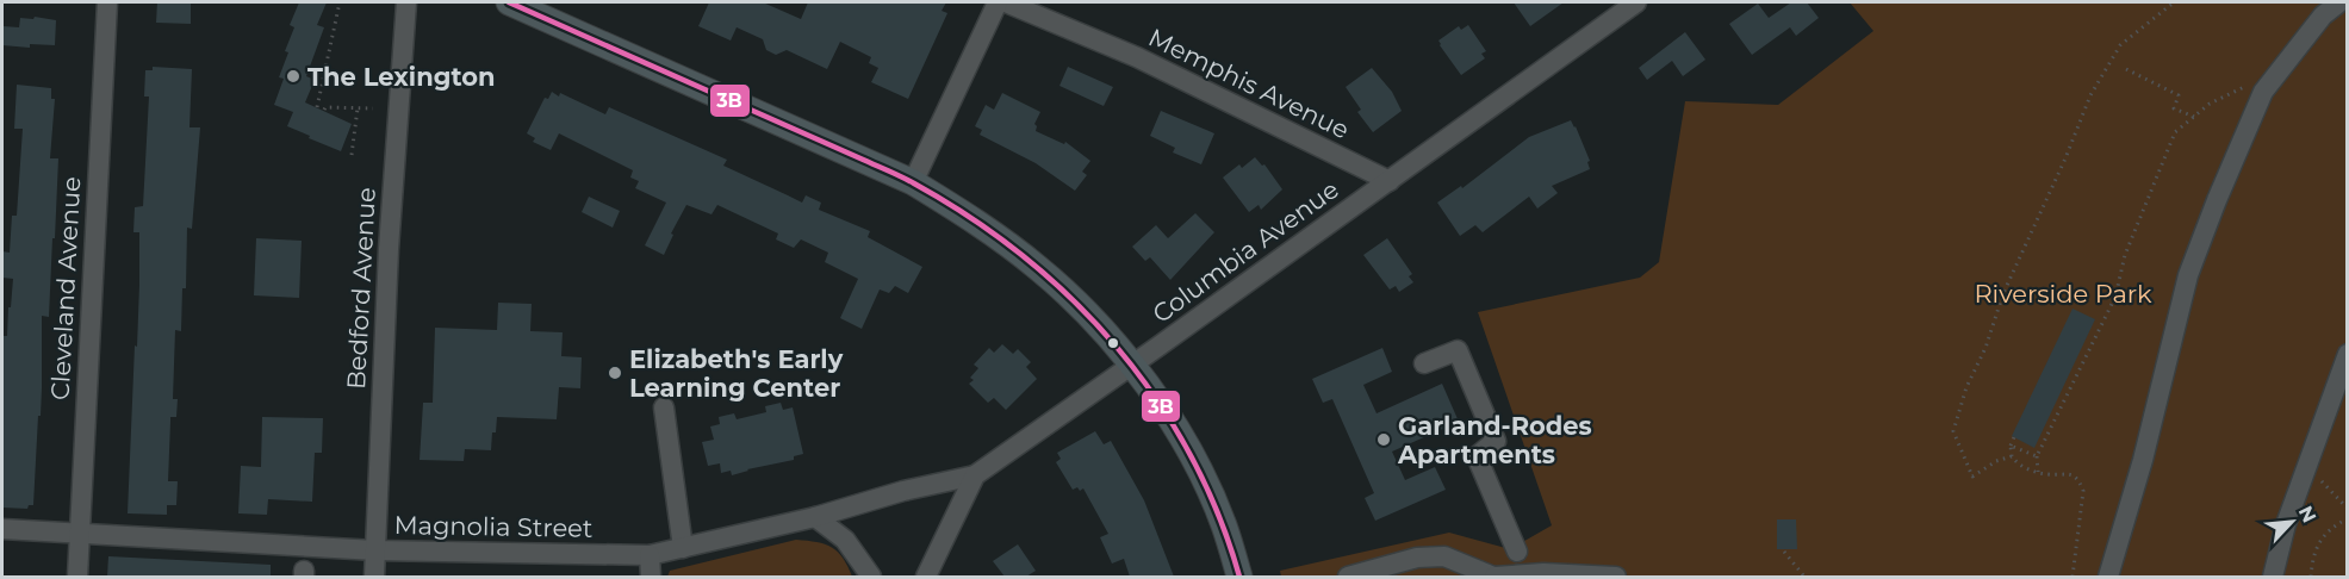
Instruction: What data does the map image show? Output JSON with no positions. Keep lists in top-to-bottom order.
{
  "streets": {
    "street": [
      "Memphis Avenue",
      "Columbia Avenue",
      "Cleveland Avenue",
      "Bedford Avenue",
      "Magnolia Street"
    ]
  },
  "crossings": [
    ["Memphis Avenue", "Columbia Avenue"],
    ["Columbia Avenue", "Magnolia Street"],
    ["Cleveland Avenue", "Magnolia Street"],
    ["Bedford Avenue", "Magnolia Street"]
  ],
  "parks": ["Riverside Park"],
  "places": ["The Lexington", "Elizabeth's Early Learning Center", "Garland-Rodes Apartments"],
  "lines": ["transit line 3B"],
  "north": "top right"
}
